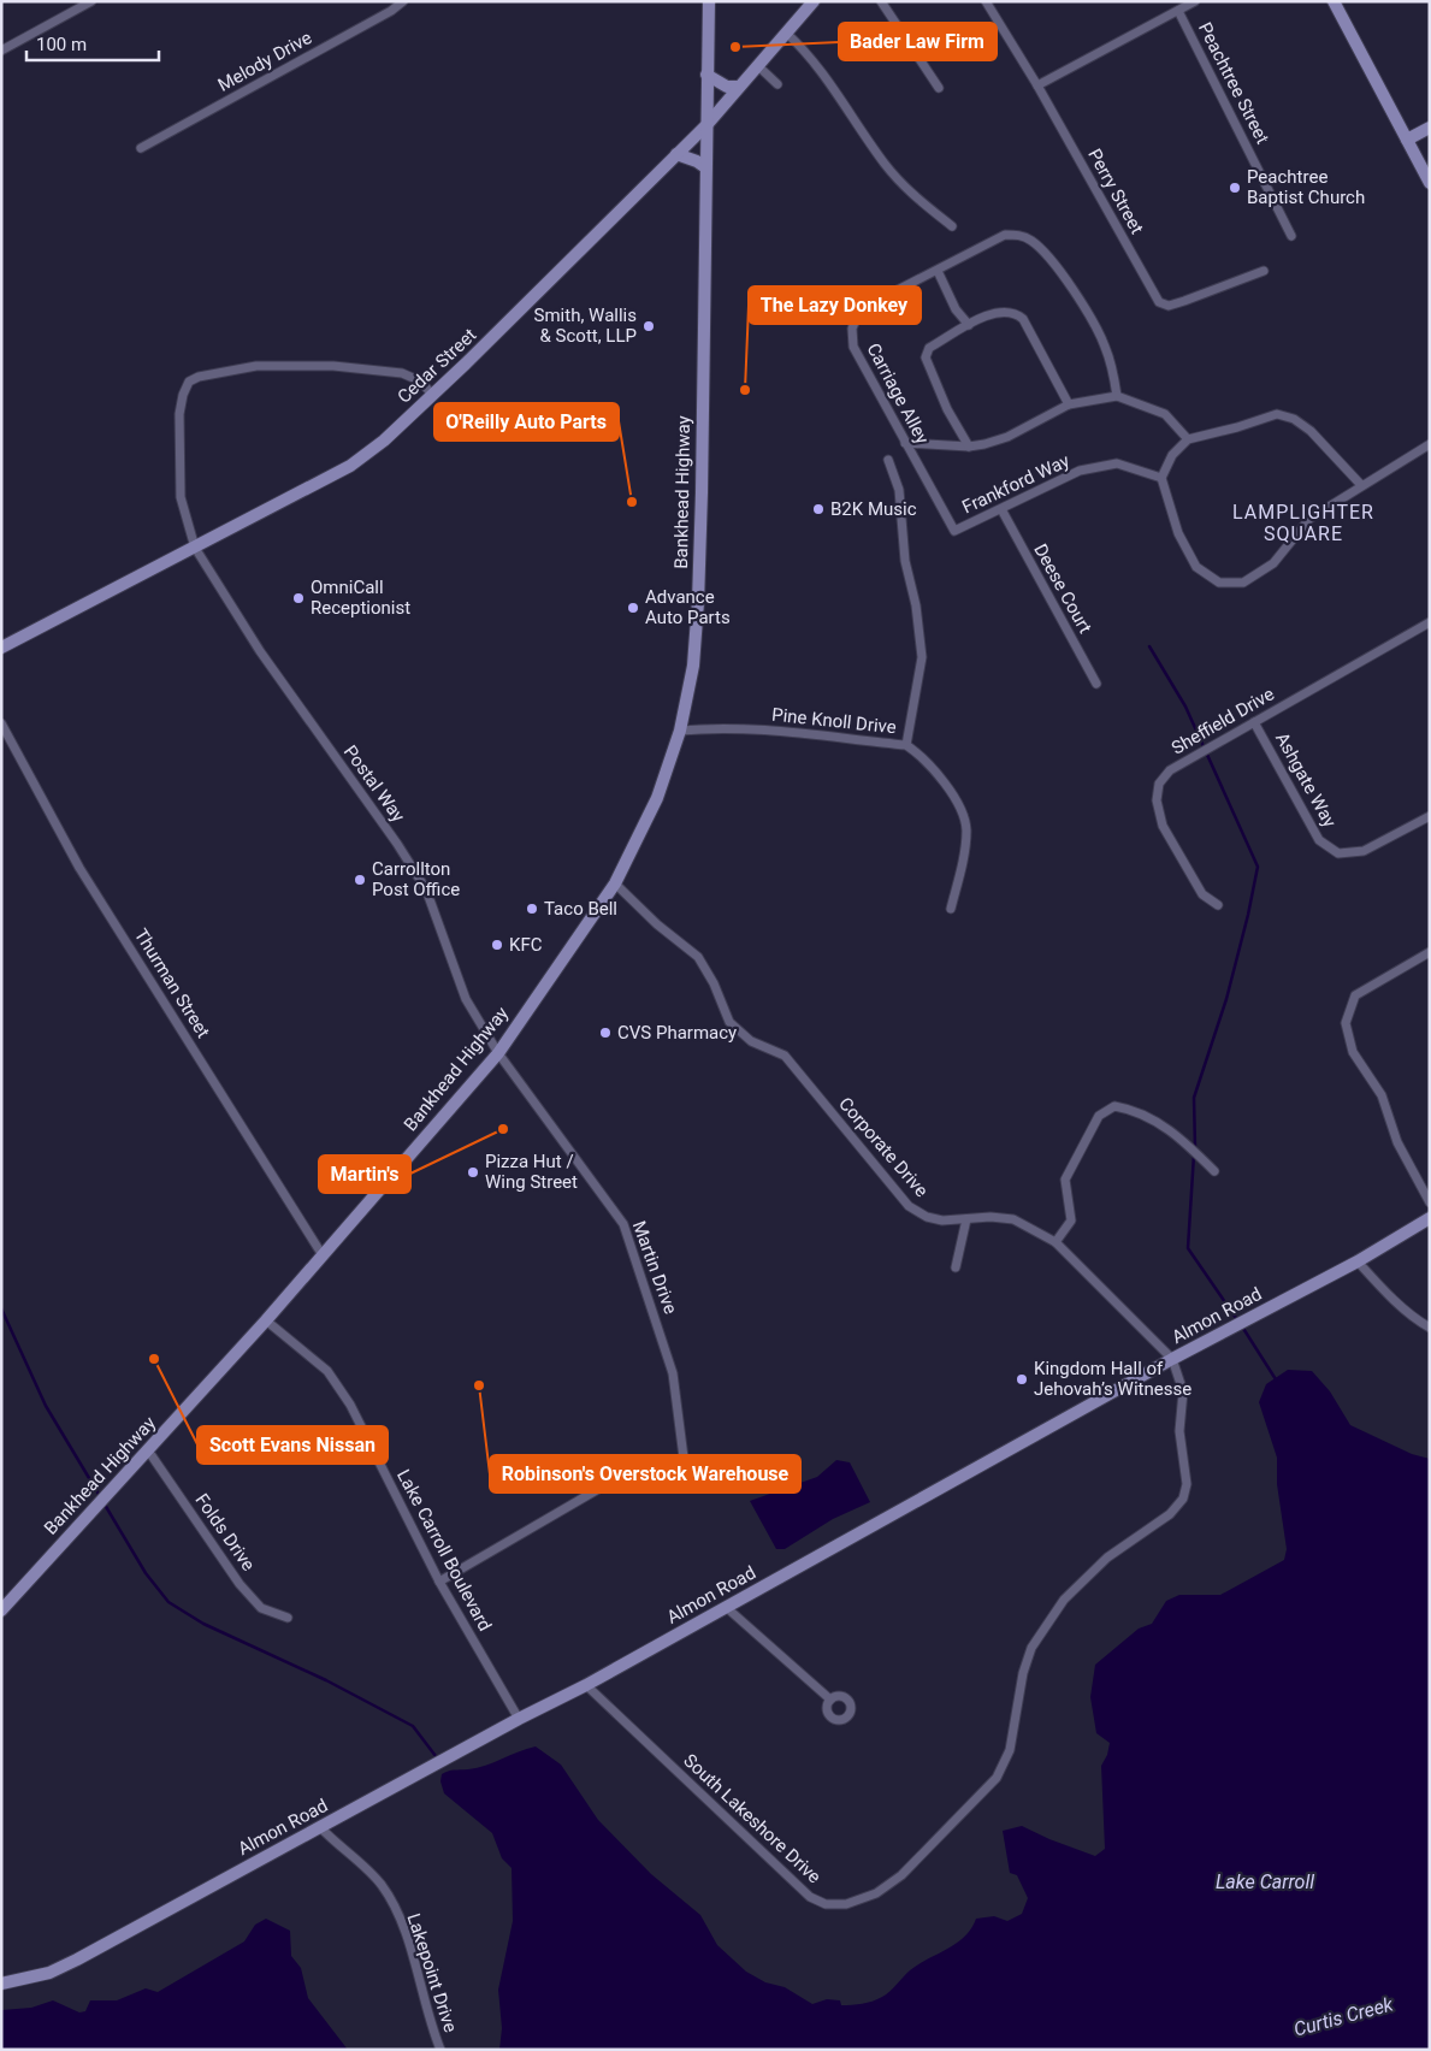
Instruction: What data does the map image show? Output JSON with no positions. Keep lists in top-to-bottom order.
{
  "streets": {
    "street": [
      "Melody Drive",
      "Peachtree Street",
      "Perry Street",
      "Cedar Street",
      "Carriage Alley",
      "Frankford Way",
      "Bankhead Highway",
      "Deese Court",
      "Pine Knoll Drive",
      "Sheffield Drive",
      "Ashgate Way",
      "Postal Way",
      "Thurman Street",
      "Corporate Drive",
      "Martin Drive",
      "Almon Road",
      "Folds Drive",
      "Lake Carroll Boulevard",
      "South Lakeshore Drive",
      "Lakepoint Drive"
    ]
  },
  "crossings": [
    ["Cedar Street", "Bankhead Highway"],
    ["Cedar Street", "Postal Way"],
    ["Carriage Alley", "Frankford Way"],
    ["Frankford Way", "Deese Court"],
    ["Bankhead Highway", "Pine Knoll Drive"],
    ["Bankhead Highway", "Postal Way"],
    ["Bankhead Highway", "Thurman Street"],
    ["Bankhead Highway", "Corporate Drive"],
    ["Bankhead Highway", "Martin Drive"],
    ["Bankhead Highway", "Folds Drive"],
    ["Bankhead Highway", "Lake Carroll Boulevard"],
    ["Sheffield Drive", "Ashgate Way"],
    ["Postal Way", "Martin Drive"],
    ["Corporate Drive", "Almon Road"],
    ["Corporate Drive", "South Lakeshore Drive"],
    ["Martin Drive", "Lake Carroll Boulevard"],
    ["Almon Road", "Lake Carroll Boulevard"],
    ["Almon Road", "South Lakeshore Drive"],
    ["Almon Road", "Lakepoint Drive"]
  ],
  "districts": ["LAMPLIGHTER SQUARE"],
  "water": ["Lake Carroll", "Curtis Creek"],
  "places": [
    "Bader Law Firm",
    "Peachtree Baptist Church",
    "Smith, Wallis & Scott, LLP",
    "The Lazy Donkey",
    "O'Reilly Auto Parts",
    "B2K Music",
    "OmniCall Receptionist",
    "Advance Auto Parts",
    "Carrollton Post Office",
    "Taco Bell",
    "KFC",
    "CVS Pharmacy",
    "Martin's",
    "Pizza Hut / Wing Street",
    "Scott Evans Nissan",
    "Kingdom Hall of Jehovah’s Witnesse",
    "Robinson's Overstock Warehouse"
  ],
  "scale_bar": "100 m"
}
